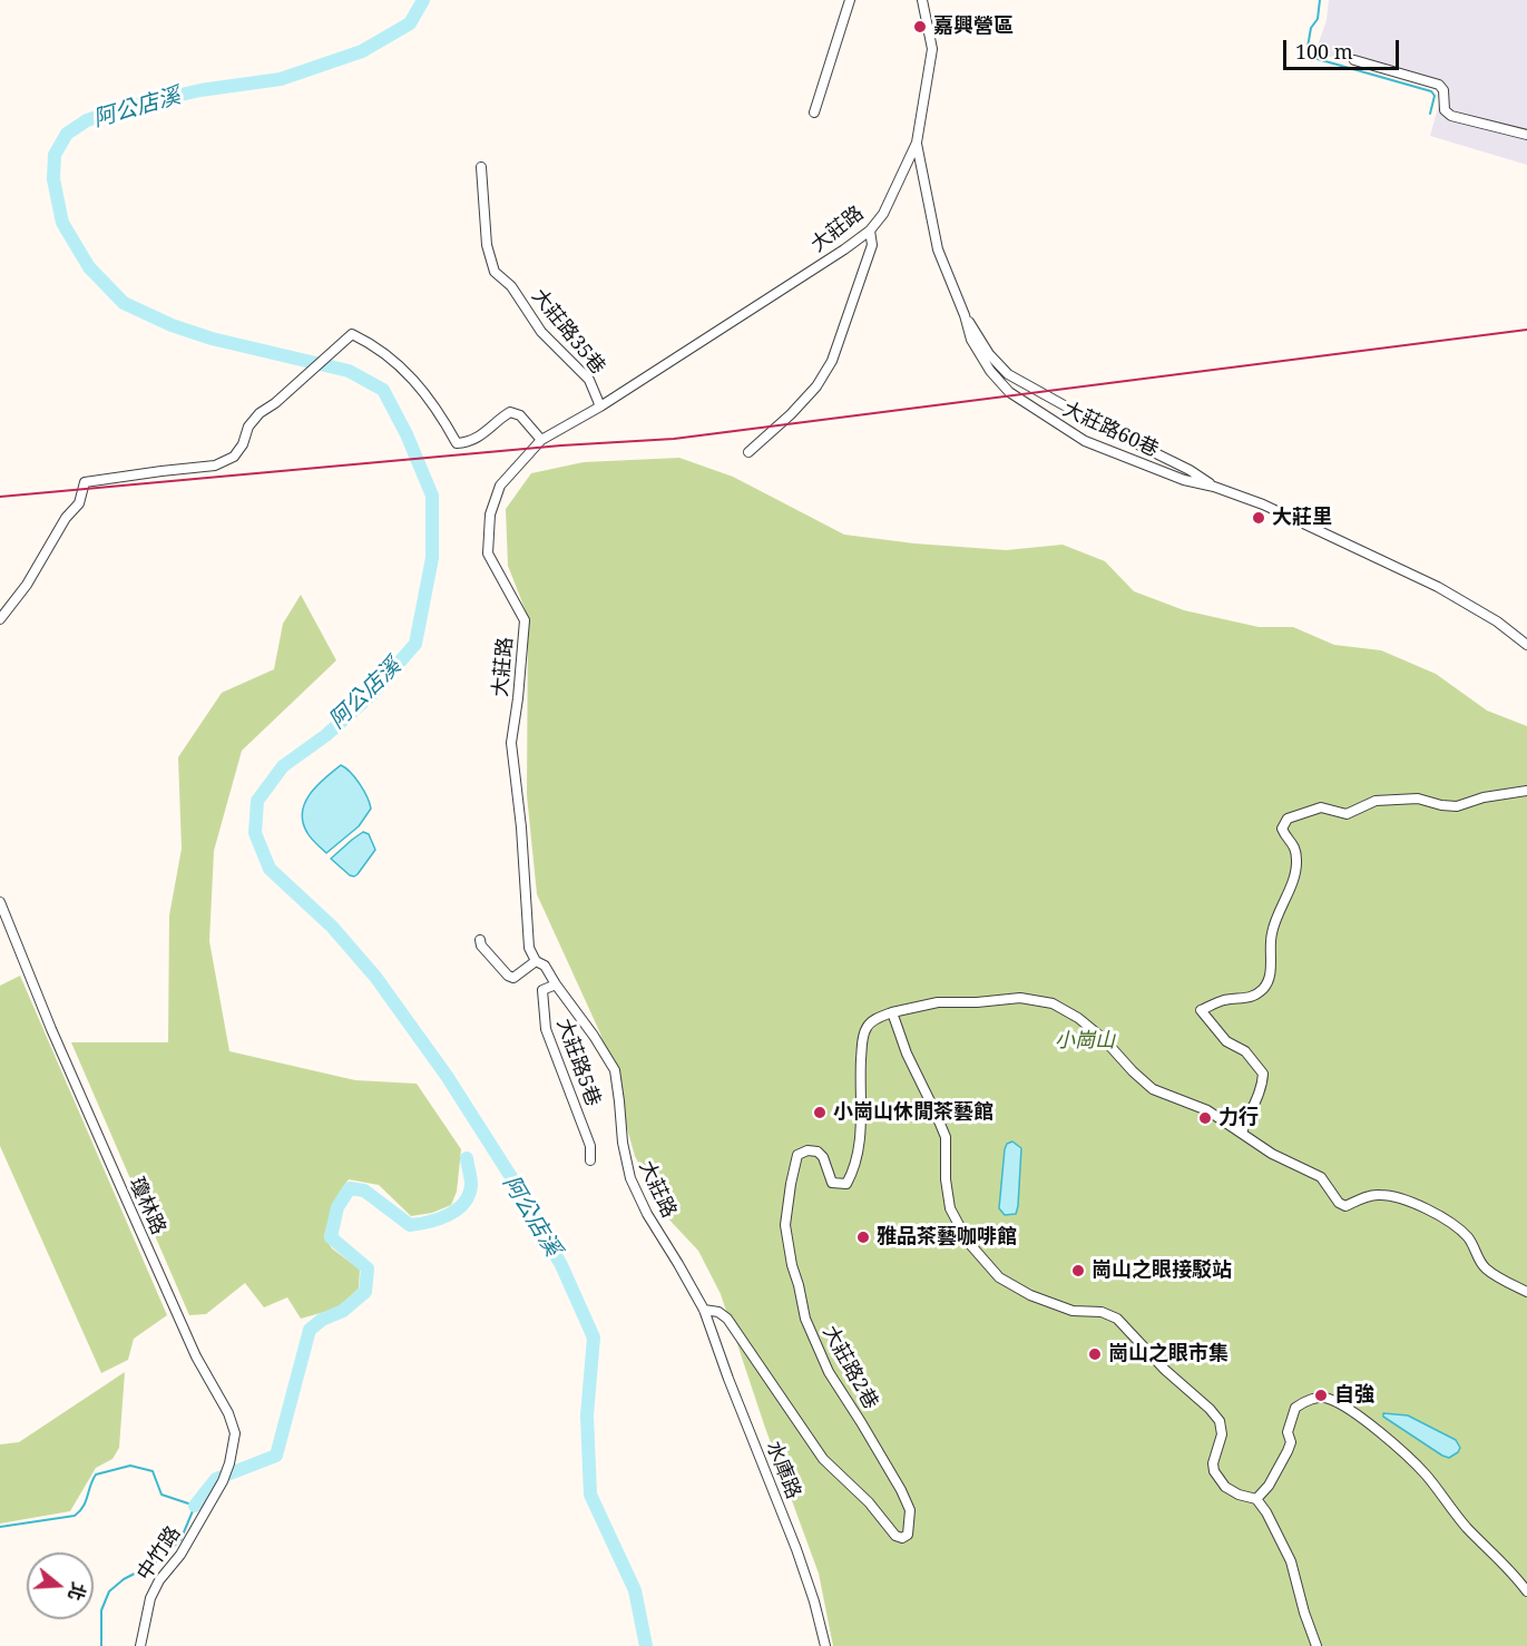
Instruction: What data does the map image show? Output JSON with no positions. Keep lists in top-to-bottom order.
{
  "streets": {
    "street": [
      "大莊路",
      "大莊路35巷",
      "大莊路60巷",
      "大莊路5巷",
      "瓊林路",
      "大莊路2巷",
      "水庫路",
      "中竹路"
    ]
  },
  "crossings": [
    ["大莊路", "大莊路35巷"],
    ["大莊路", "大莊路60巷"],
    ["大莊路", "大莊路5巷"],
    ["大莊路", "大莊路2巷"],
    ["大莊路", "水庫路"],
    ["瓊林路", "中竹路"],
    ["大莊路2巷", "水庫路"]
  ],
  "water": ["阿公店溪"],
  "parks": ["小崗山"],
  "places": [
    "嘉興營區",
    "大莊里",
    "小崗山休閒茶藝館",
    "力行",
    "雅品茶藝咖啡館",
    "崗山之眼接駁站",
    "崗山之眼市集",
    "自強"
  ],
  "scale_bar": "100 m",
  "north": "right"
}
